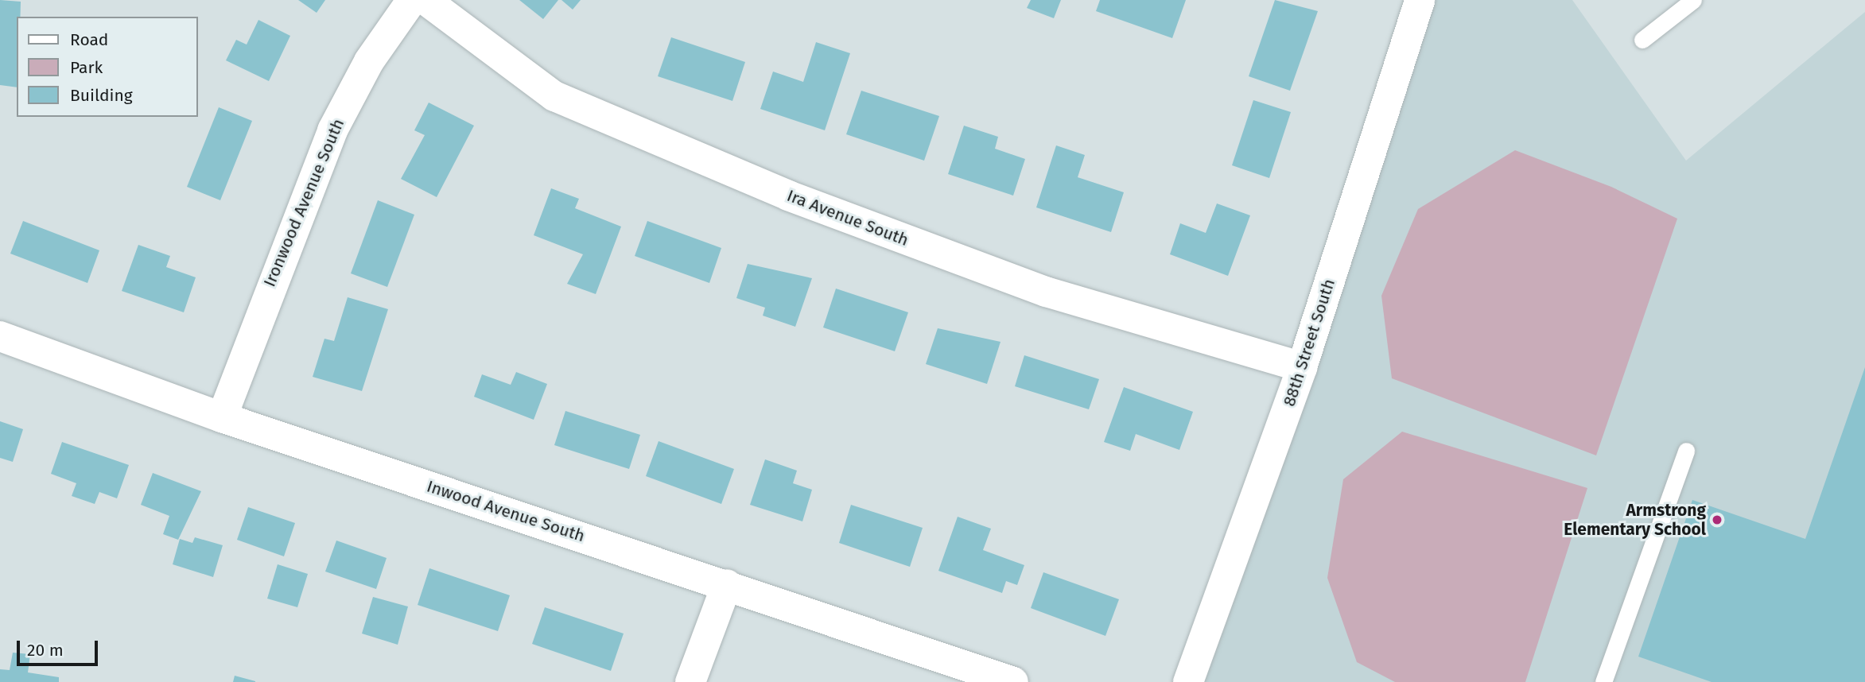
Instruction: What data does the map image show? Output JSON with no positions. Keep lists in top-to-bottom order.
{
  "streets": {
    "street": [
      "Ironwood Avenue South",
      "Ira Avenue South",
      "88th Street South",
      "Inwood Avenue South"
    ]
  },
  "crossings": [
    ["Ironwood Avenue South", "Inwood Avenue South"],
    ["Ira Avenue South", "88th Street South"]
  ],
  "places": ["Armstrong Elementary School"],
  "legend": ["Road", "Park", "Building"],
  "scale_bar": "20 m"
}
